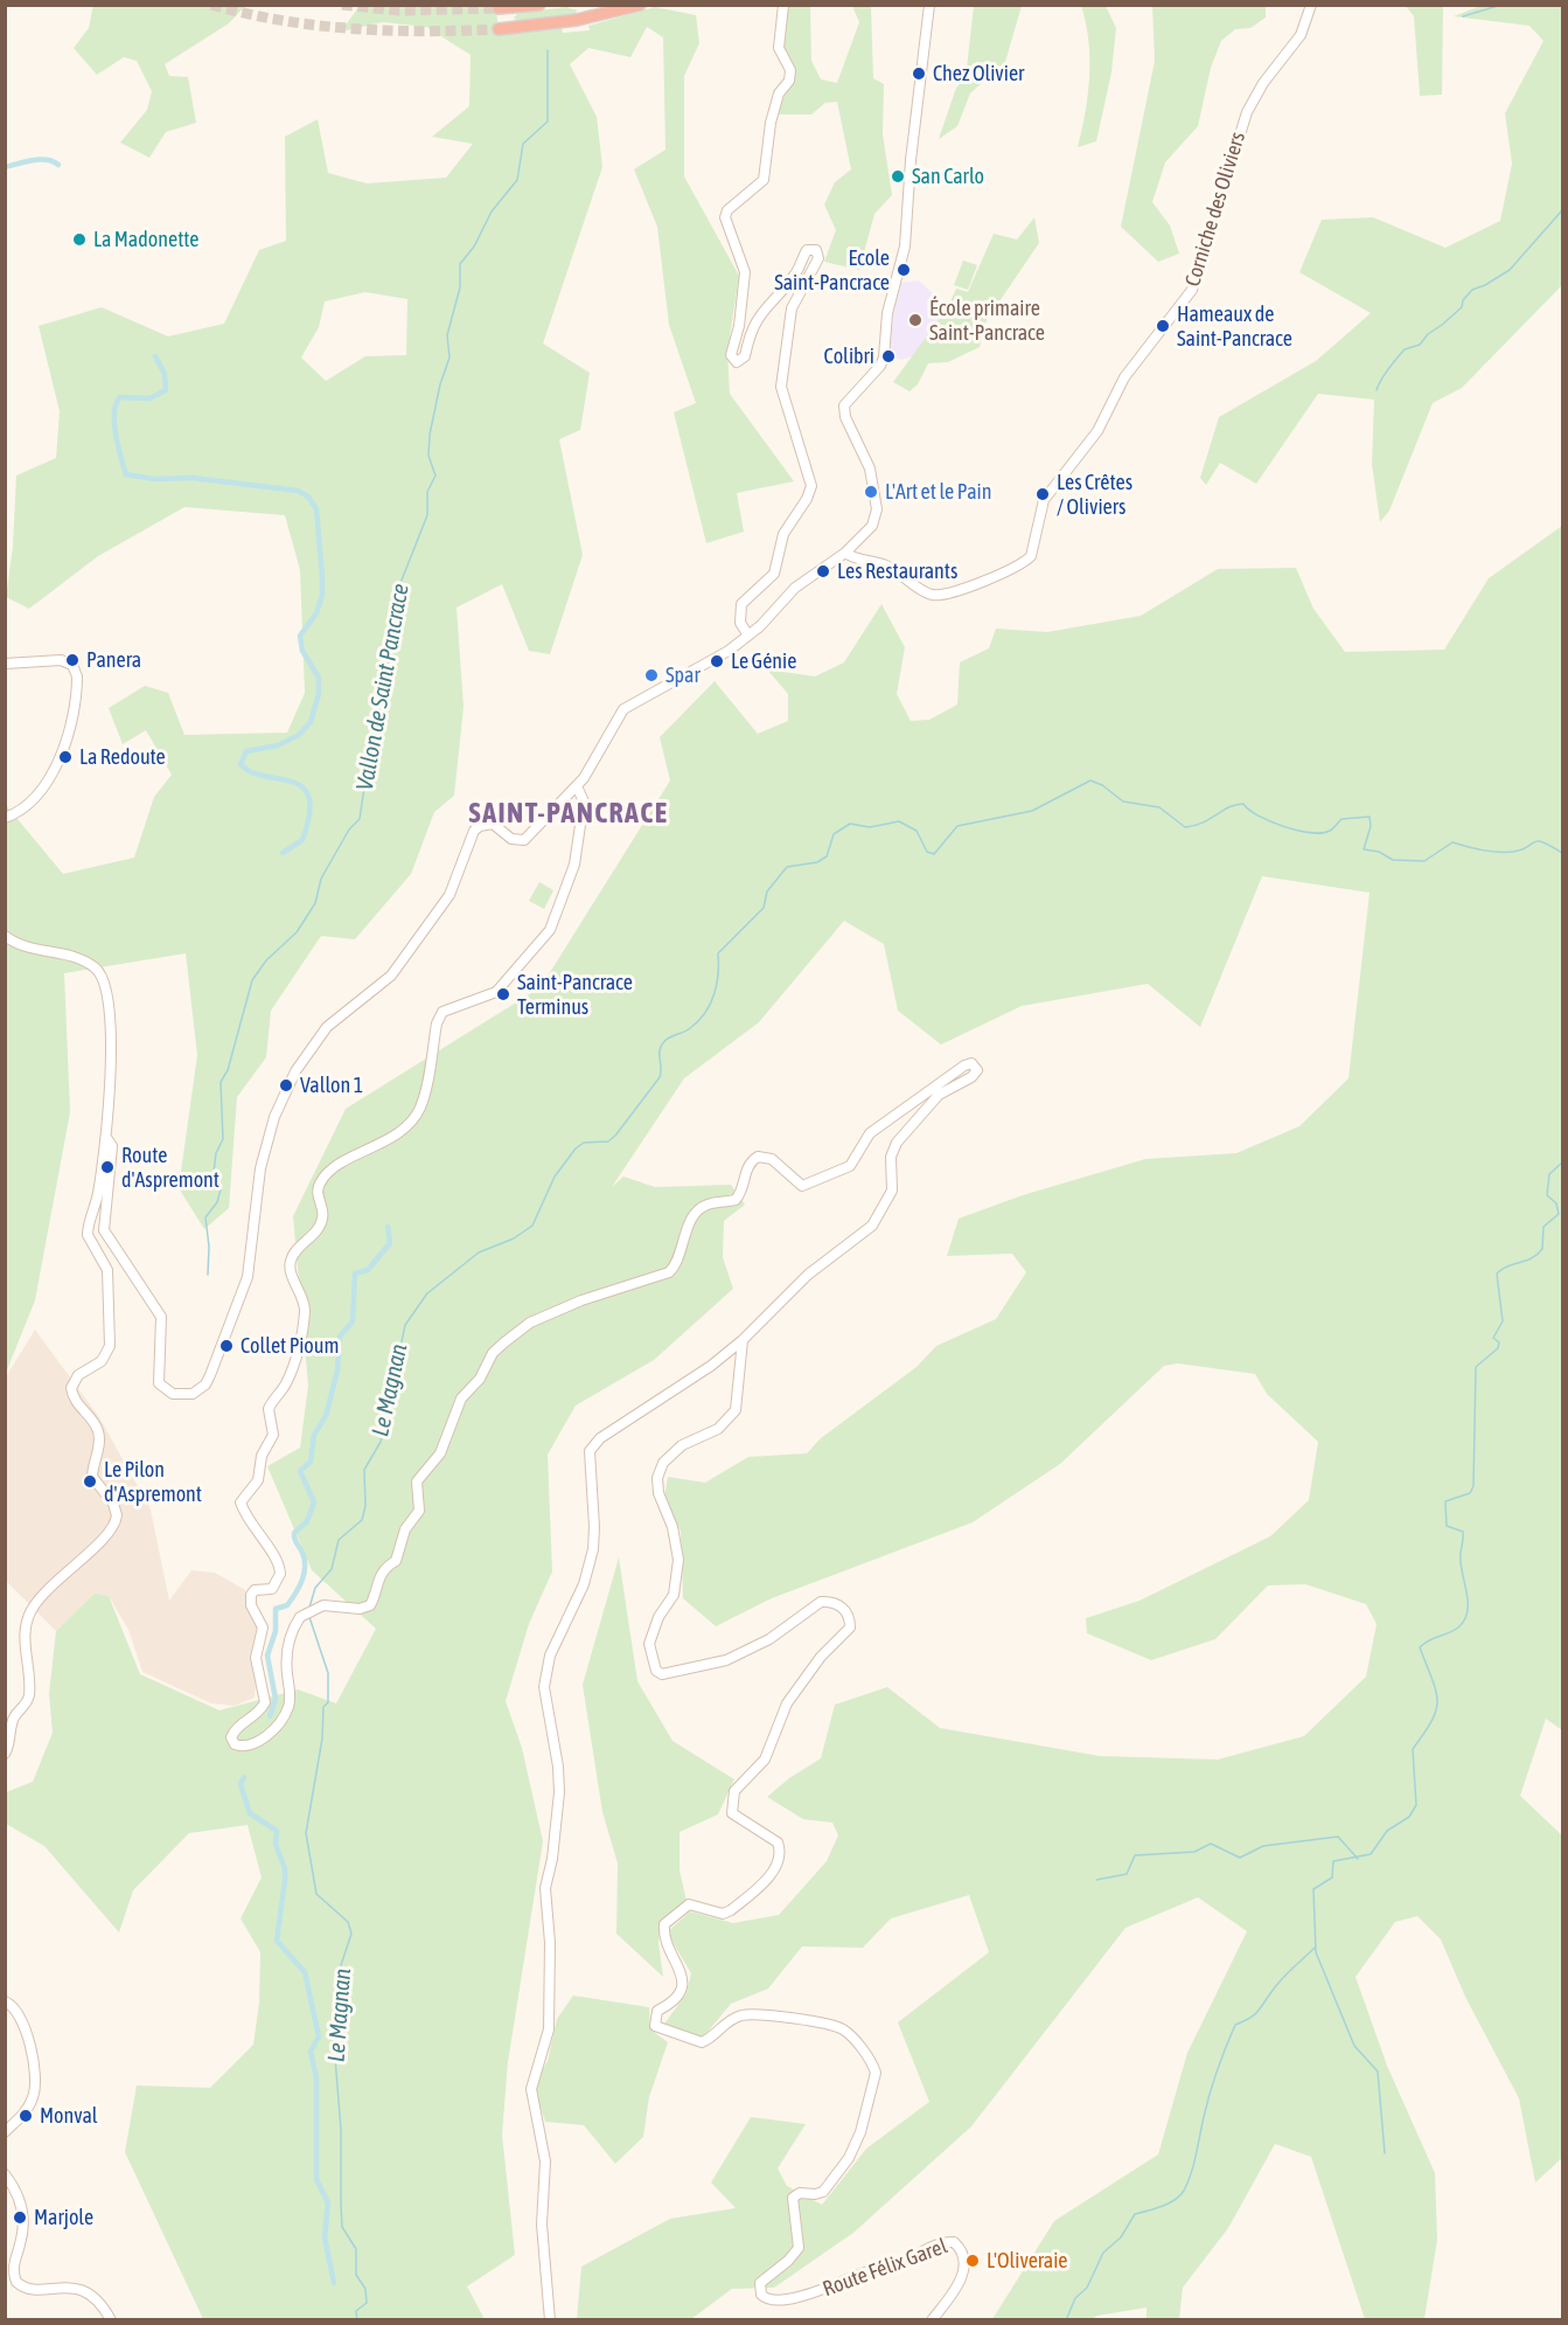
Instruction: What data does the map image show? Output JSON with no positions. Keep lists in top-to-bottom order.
{
  "streets": {
    "street": ["Corniche des Oliviers", "Route Félix Garel"]
  },
  "districts": ["SAINT-PANCRACE"],
  "water": ["Vallon de Saint Pancrace", "Le Magnan"],
  "places": [
    "Chez Olivier",
    "San Carlo",
    "La Madonette",
    "Ecole Saint-Pancrace",
    "École primaire Saint-Pancrace",
    "Hameaux de Saint-Pancrace",
    "Colibri",
    "L'Art et le Pain",
    "Les Crêtes / Oliviers",
    "Les Restaurants",
    "Panera",
    "Le Génie",
    "Spar",
    "La Redoute",
    "Saint-Pancrace Terminus",
    "Vallon 1",
    "Route d'Aspremont",
    "Collet Pioum",
    "Le Pilon d'Aspremont",
    "Monval",
    "Marjole",
    "L'Oliveraie"
  ]
}
